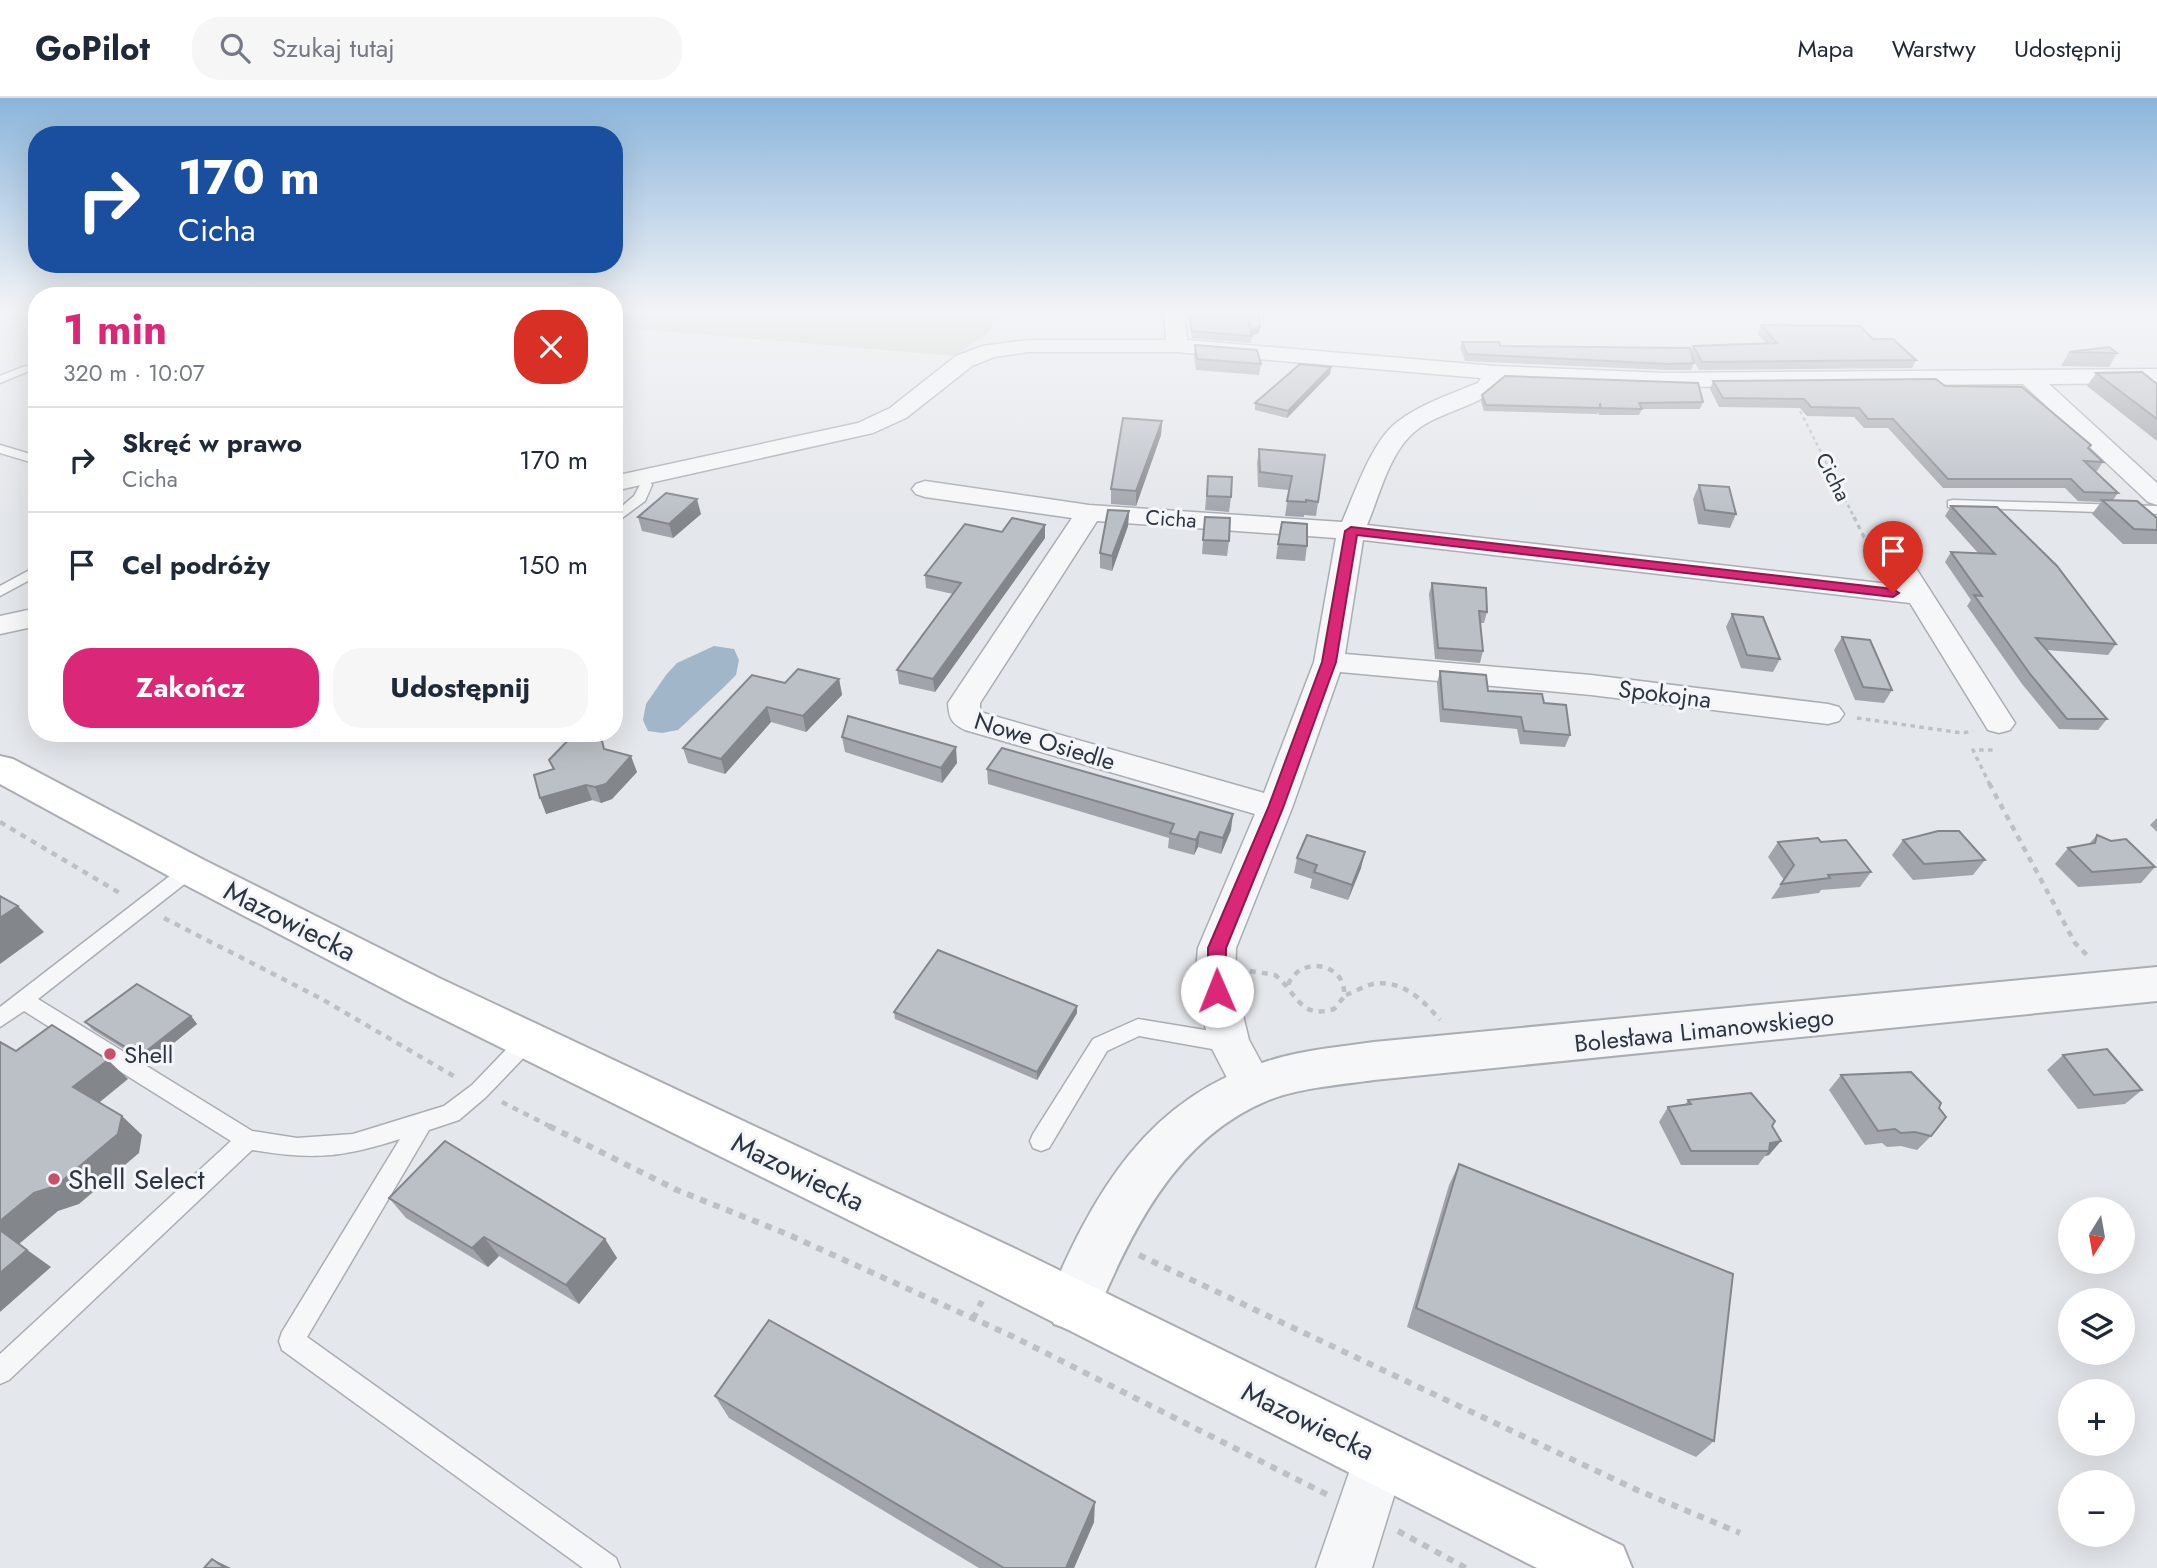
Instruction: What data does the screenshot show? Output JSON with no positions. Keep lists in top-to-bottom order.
{
  "streets": {
    "main road": ["Mazowiecka"],
    "street": [
      "Cicha",
      "Spokojna",
      "Nowe Osiedle",
      "Bolesława Limanowskiego"
    ]
  },
  "crossings": [
    ["Cicha", "Nowe Osiedle"]
  ],
  "places": ["Shell", "Shell Select"],
  "north": "bottom",
  "page": {
    "header": "GoPilot",
    "search": "Szukaj tutaj",
    "nav": ["Mapa", "Warstwy", "Udostępnij"],
    "turn": ["170 m", "Cicha"],
    "heading": ["1 min", "320 m · 10:07"],
    "list": [
      {
        "name": "Skręć w prawo",
        "note": "Cicha",
        "value": "170 m"
      },
      {
        "name": "Cel podróży",
        "value": "150 m"
      }
    ],
    "buttons": ["Zakończ", "Udostępnij"],
    "map_buttons": ["+", "−"]
  }
}
